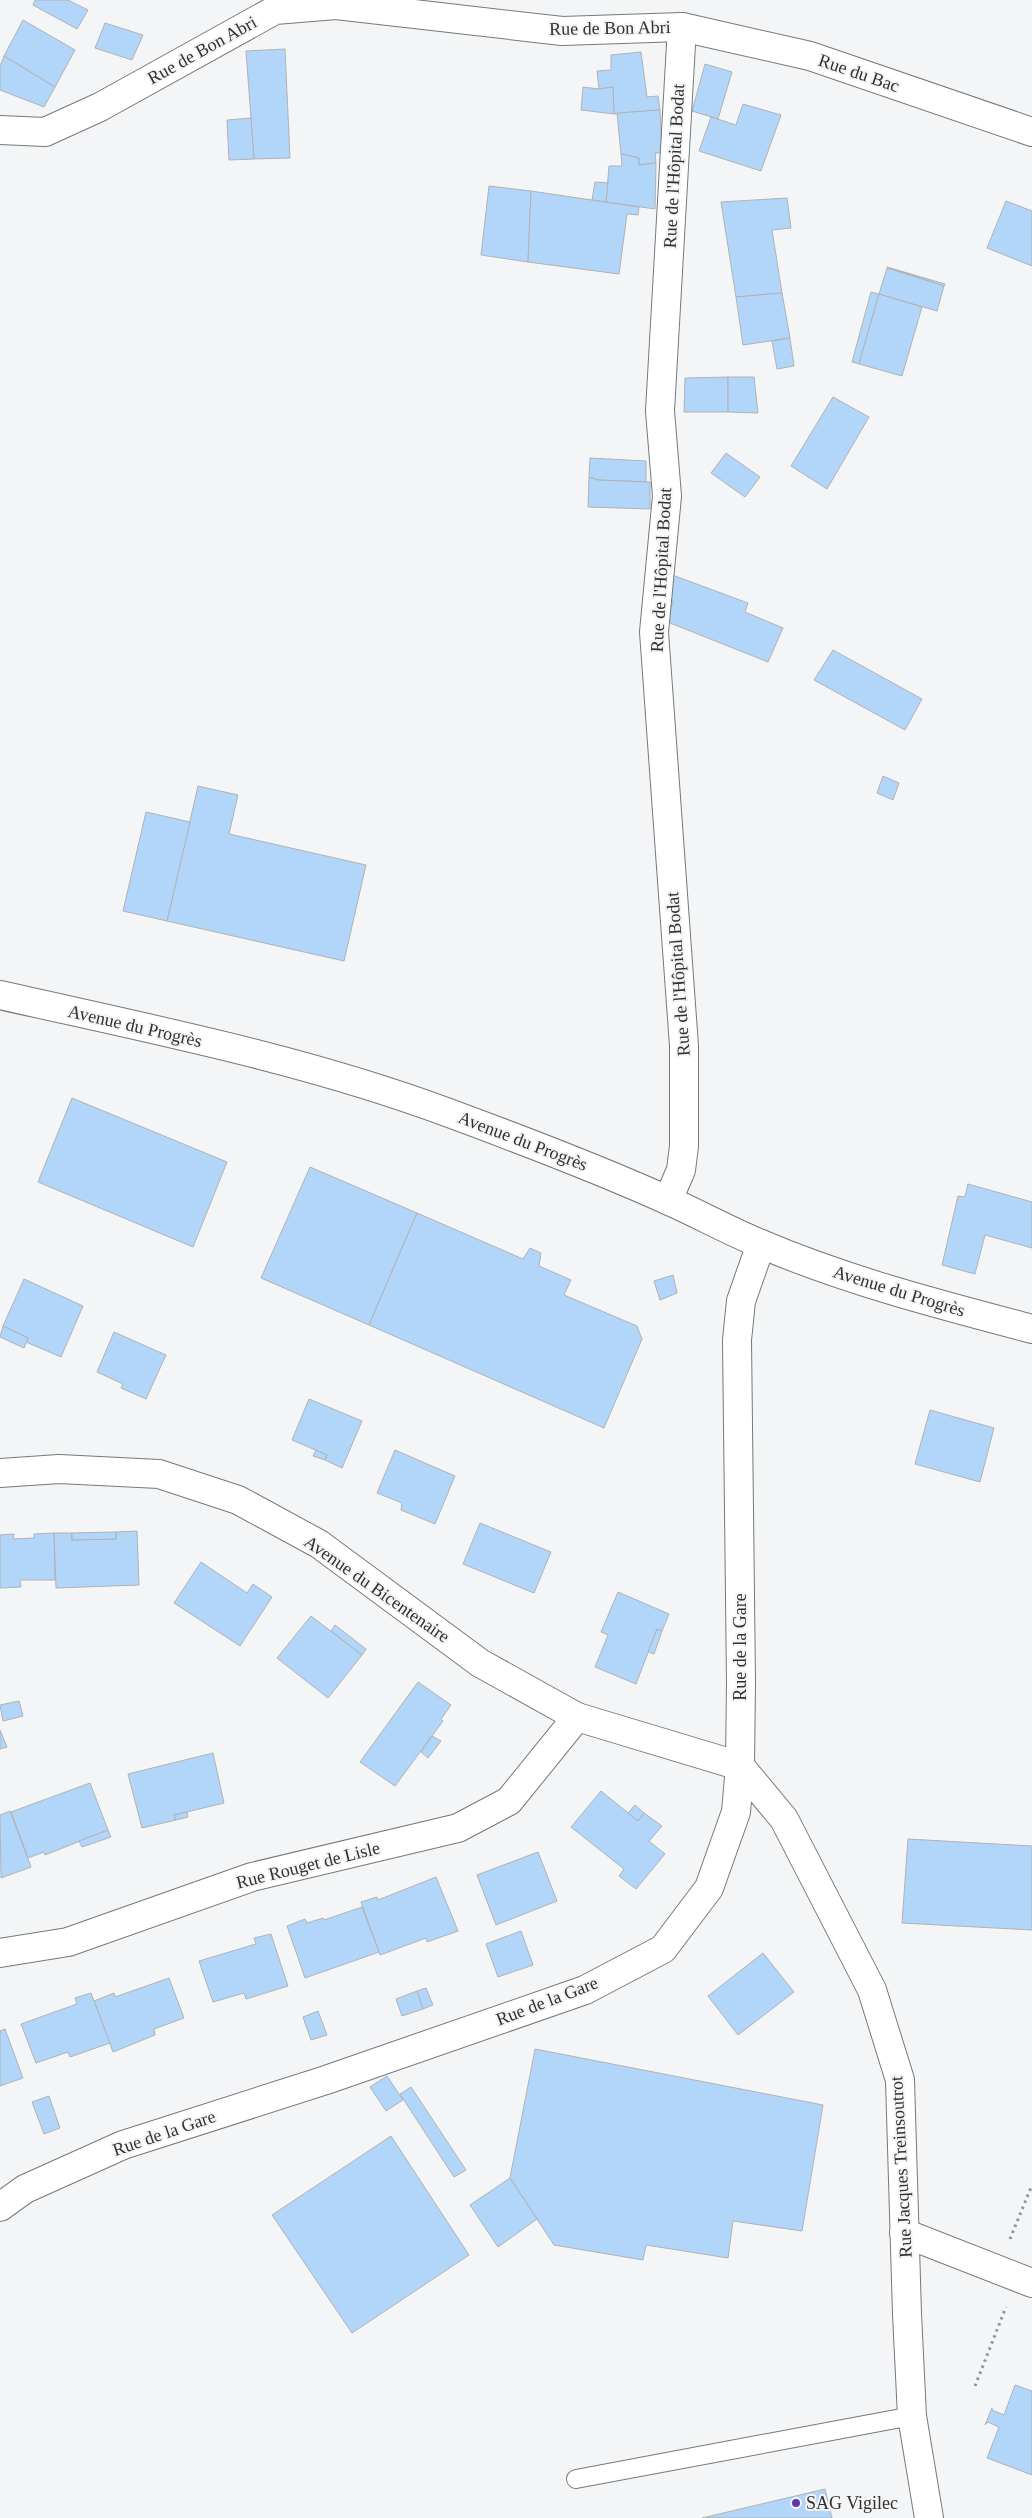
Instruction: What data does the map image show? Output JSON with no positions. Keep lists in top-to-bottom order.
{
  "streets": {
    "street": [
      "Rue de Bon Abri",
      "Rue du Bac",
      "Rue de l'Hôpital Bodat",
      "Avenue du Progrès",
      "Avenue du Bicentenaire",
      "Rue de la Gare",
      "Rue Rouget de Lisle",
      "Rue Jacques Treinsoutrot"
    ]
  },
  "crossings": [
    ["Rue de Bon Abri", "Rue du Bac"],
    ["Rue de Bon Abri", "Rue de l'Hôpital Bodat"],
    ["Rue du Bac", "Rue de l'Hôpital Bodat"],
    ["Rue de l'Hôpital Bodat", "Avenue du Progrès"],
    ["Avenue du Progrès", "Rue de la Gare"],
    ["Avenue du Bicentenaire", "Rue de la Gare"],
    ["Avenue du Bicentenaire", "Rue Rouget de Lisle"],
    ["Avenue du Bicentenaire", "Rue Jacques Treinsoutrot"],
    ["Rue de la Gare", "Rue Jacques Treinsoutrot"]
  ],
  "places": ["SAG Vigilec"]
}
